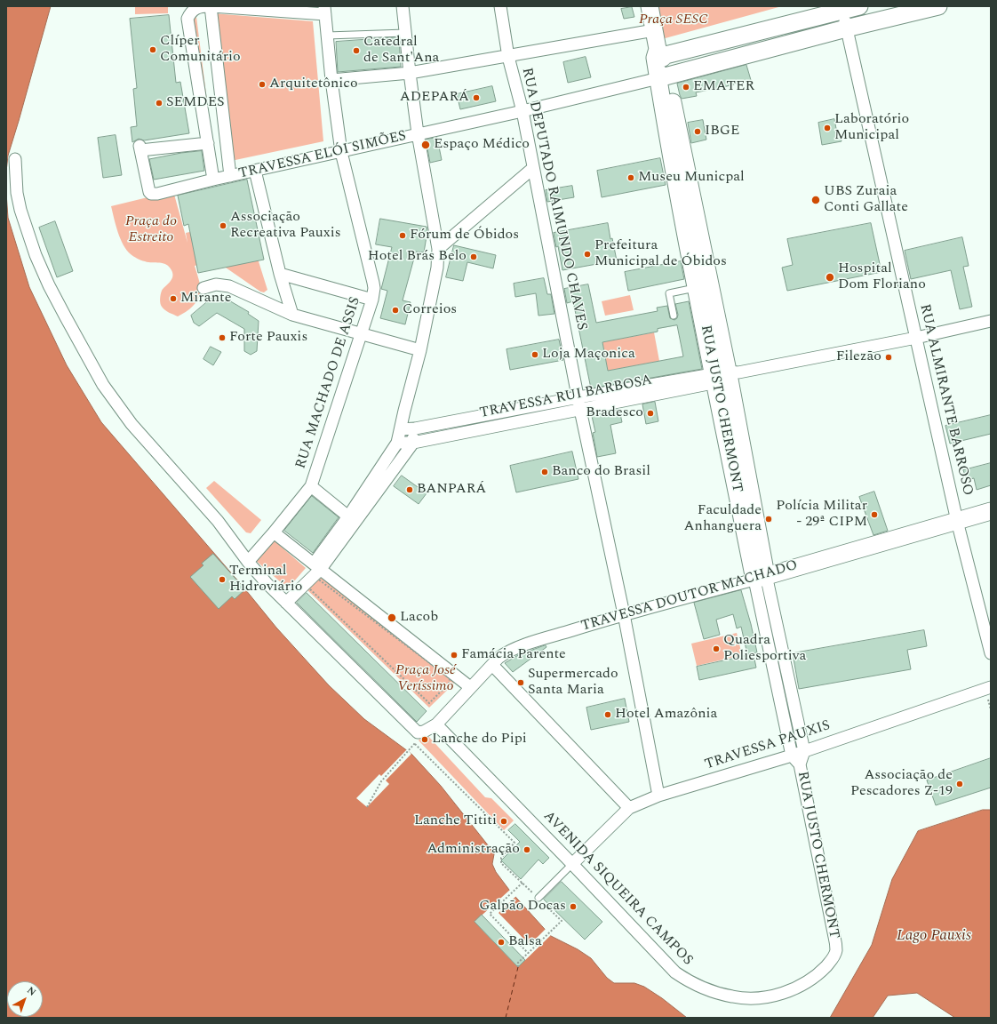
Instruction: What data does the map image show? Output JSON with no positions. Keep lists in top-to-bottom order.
{
  "streets": {
    "street": [
      "TRAVESSA ELÓI SIMÕES",
      "RUA DEPUTADO RAIMUNDO CHAVES",
      "RUA MACHADO DE ASSIS",
      "TRAVESSA RUI BARBOSA",
      "RUA ALMIRANTE BARROSO",
      "RUA JUSTO CHERMONT",
      "TRAVESSA DOUTOR MACHADO",
      "TRAVESSA PAUXIS",
      "AVENIDA SIQUEIRA CAMPOS"
    ]
  },
  "crossings": [
    ["TRAVESSA ELÓI SIMÕES", "RUA DEPUTADO RAIMUNDO CHAVES"],
    ["TRAVESSA ELÓI SIMÕES", "RUA MACHADO DE ASSIS"],
    ["TRAVESSA ELÓI SIMÕES", "RUA JUSTO CHERMONT"],
    ["RUA DEPUTADO RAIMUNDO CHAVES", "TRAVESSA RUI BARBOSA"],
    ["RUA DEPUTADO RAIMUNDO CHAVES", "TRAVESSA DOUTOR MACHADO"],
    ["RUA DEPUTADO RAIMUNDO CHAVES", "TRAVESSA PAUXIS"],
    ["TRAVESSA RUI BARBOSA", "RUA ALMIRANTE BARROSO"],
    ["TRAVESSA RUI BARBOSA", "RUA JUSTO CHERMONT"],
    ["RUA ALMIRANTE BARROSO", "TRAVESSA DOUTOR MACHADO"],
    ["RUA JUSTO CHERMONT", "TRAVESSA DOUTOR MACHADO"],
    ["RUA JUSTO CHERMONT", "TRAVESSA PAUXIS"],
    ["RUA JUSTO CHERMONT", "AVENIDA SIQUEIRA CAMPOS"],
    ["TRAVESSA DOUTOR MACHADO", "AVENIDA SIQUEIRA CAMPOS"],
    ["TRAVESSA PAUXIS", "AVENIDA SIQUEIRA CAMPOS"]
  ],
  "water": ["Lago Pauxis"],
  "parks": ["Praça SESC", "Praça do Estreito", "Praça José Veríssimo"],
  "places": [
    "Clíper Comunitário",
    "Catedral de Sant'Ana",
    "Arquitetônico",
    "EMATER",
    "ADEPARÁ",
    "SEMDES",
    "Laboratório Municipal",
    "IBGE",
    "Espaço Médico",
    "Museu Municpal",
    "UBS Zuraia Conti Gallate",
    "Associação Recreativa Pauxis",
    "Fórum de Óbidos",
    "Prefeitura Municipal de Óbidos",
    "Hotel Brás Belo",
    "Hospital Dom Floriano",
    "Mirante",
    "Correios",
    "Forte Pauxis",
    "Loja Maçonica",
    "Filezão",
    "Bradesco",
    "Banco do Brasil",
    "BANPARÁ",
    "Polícia Militar - 29ª CIPM",
    "Faculdade Anhanguera",
    "Terminal Hidroviário",
    "Lacob",
    "Quadra Poliesportiva",
    "Famácia Parente",
    "Supermercado Santa Maria",
    "Hotel Amazônia",
    "Lanche do Pipi",
    "Associação de Pescadores Z-19",
    "Lanche Tititi",
    "Administração",
    "Galpão Docas",
    "Balsa"
  ],
  "north": "top right"
}
